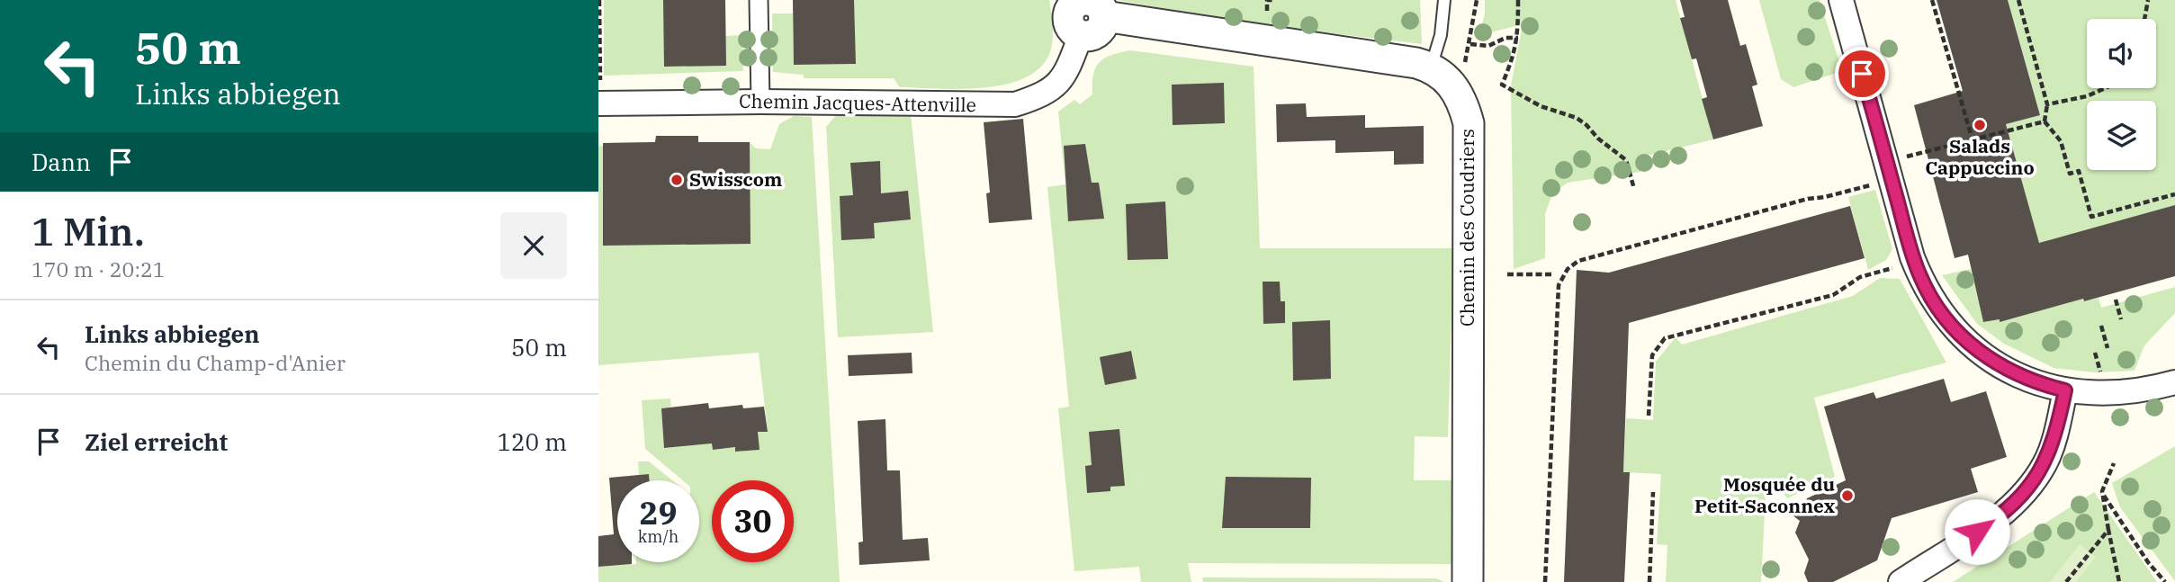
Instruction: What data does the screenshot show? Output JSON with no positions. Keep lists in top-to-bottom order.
{
  "streets": {
    "street": ["Chemin Jacques-Attenville", "Chemin des Coudriers"]
  },
  "places": ["Salads Cappuccino", "Swisscom", "Mosquée du Petit-Saconnex"],
  "page": {
    "turn": ["50 m", "Links abbiegen"],
    "then": "Dann",
    "heading": ["1 Min.", "170 m · 20:21"],
    "list": [
      {
        "name": "Links abbiegen",
        "note": "Chemin du Champ-d'Anier",
        "value": "50 m"
      },
      {
        "name": "Ziel erreicht",
        "value": "120 m"
      }
    ],
    "speed": "29 km/h",
    "limit": "30"
  }
}
